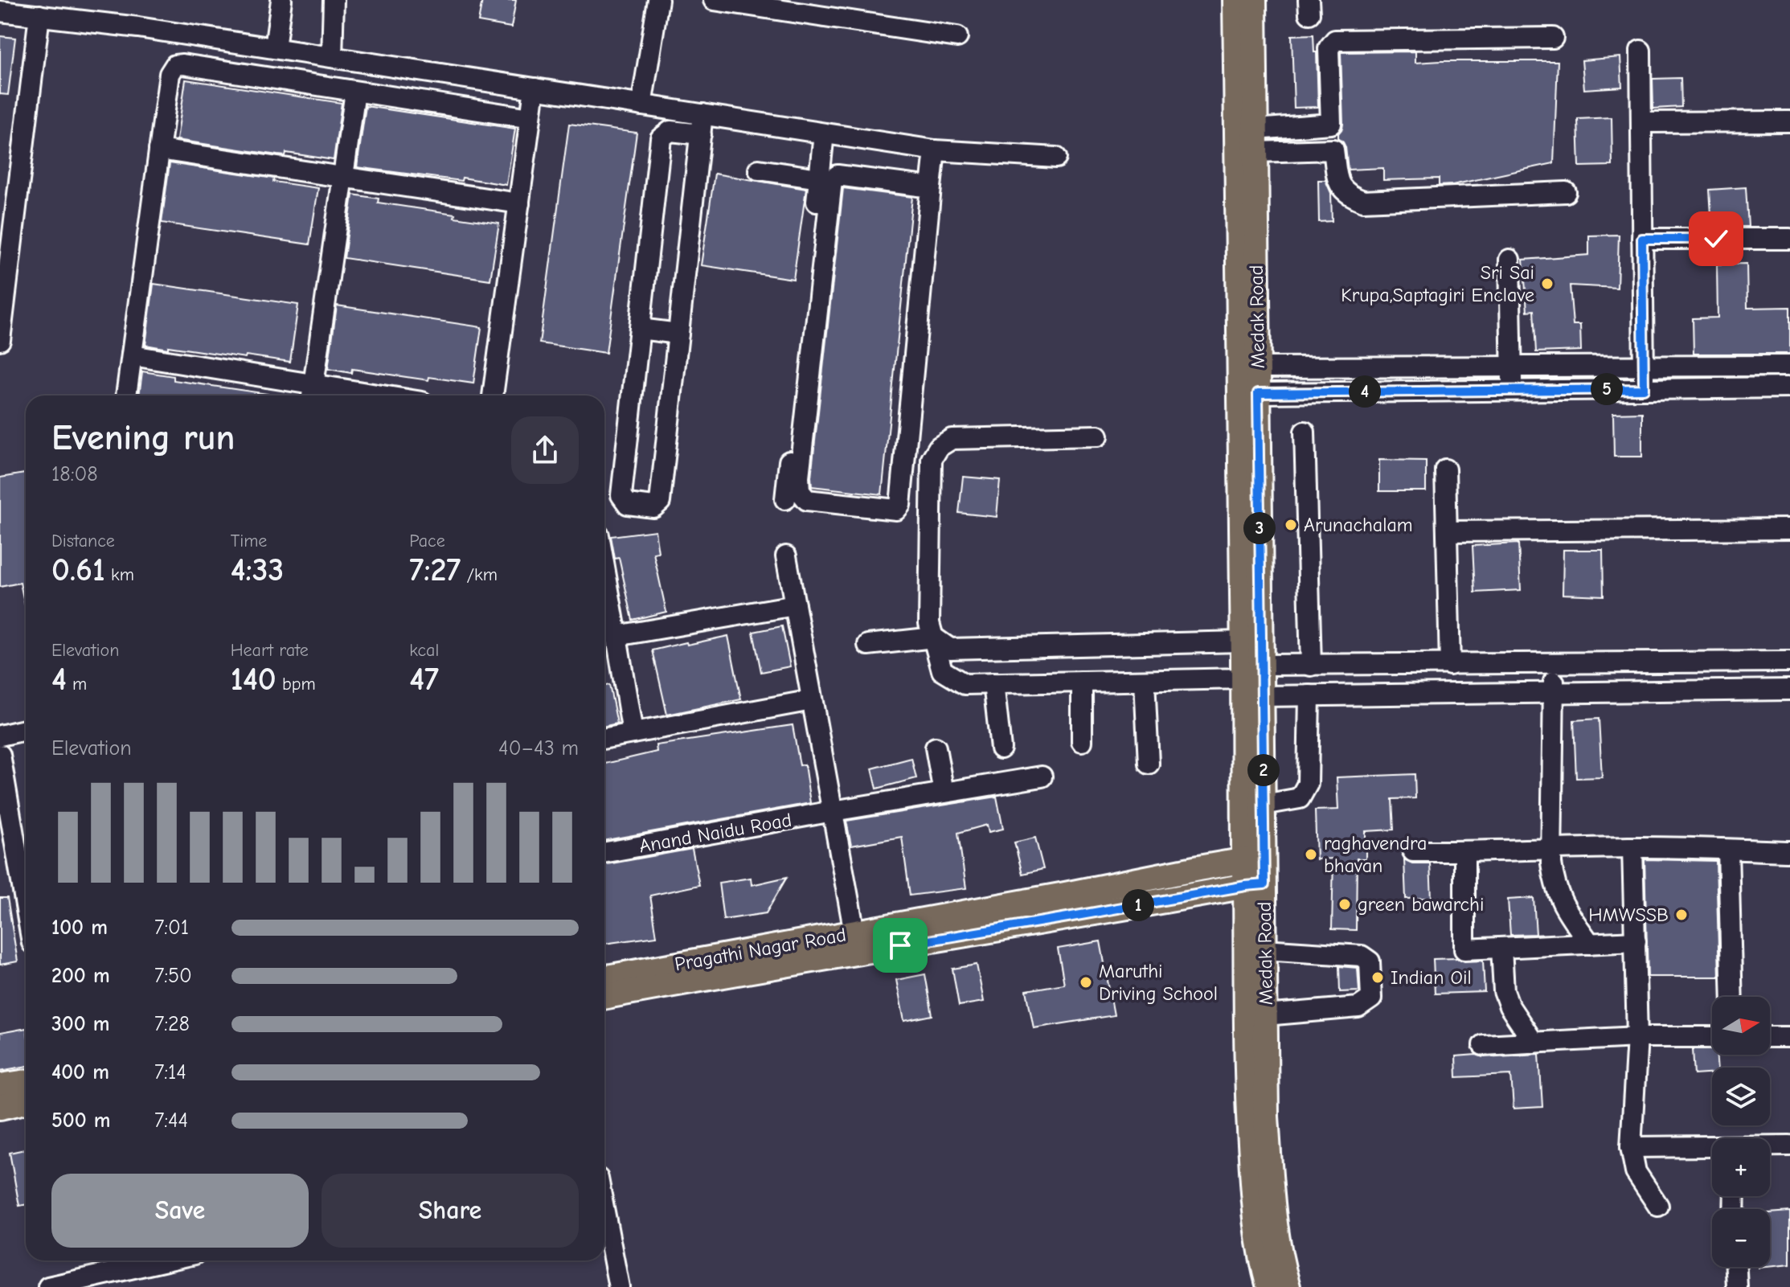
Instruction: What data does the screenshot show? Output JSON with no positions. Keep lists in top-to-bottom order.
{
  "streets": {
    "main road": ["Medak Road", "Pragathi Nagar Road"],
    "street": ["Anand Naidu Road"]
  },
  "crossings": [
    ["Medak Road", "Pragathi Nagar Road"]
  ],
  "places": [
    "Sri Sai Krupa,Saptagiri Enclave",
    "Arunachalam",
    "raghavendra bhavan",
    "green bawarchi",
    "HMWSSB",
    "Indian Oil",
    "Maruthi Driving School"
  ],
  "north": "right",
  "page": {
    "pins": [
      "5",
      "4",
      "3",
      "2",
      "1"
    ],
    "heading": ["Evening run", "18:08"],
    "stats": [
      ["Distance", "0.61 km"],
      ["Time", "4:33"],
      ["Pace", "7:27 /km"],
      ["Elevation", "4 m"],
      ["Heart rate", "140 bpm"],
      ["kcal", "47"]
    ],
    "chart": ["Elevation", "40–43 m"],
    "list": [
      {
        "name": "100 m",
        "note": "7:01"
      },
      {
        "name": "200 m",
        "note": "7:50"
      },
      {
        "name": "300 m",
        "note": "7:28"
      },
      {
        "name": "400 m",
        "note": "7:14"
      },
      {
        "name": "500 m",
        "note": "7:44"
      }
    ],
    "map_buttons": ["+", "−"],
    "buttons": ["Save", "Share"]
  }
}
